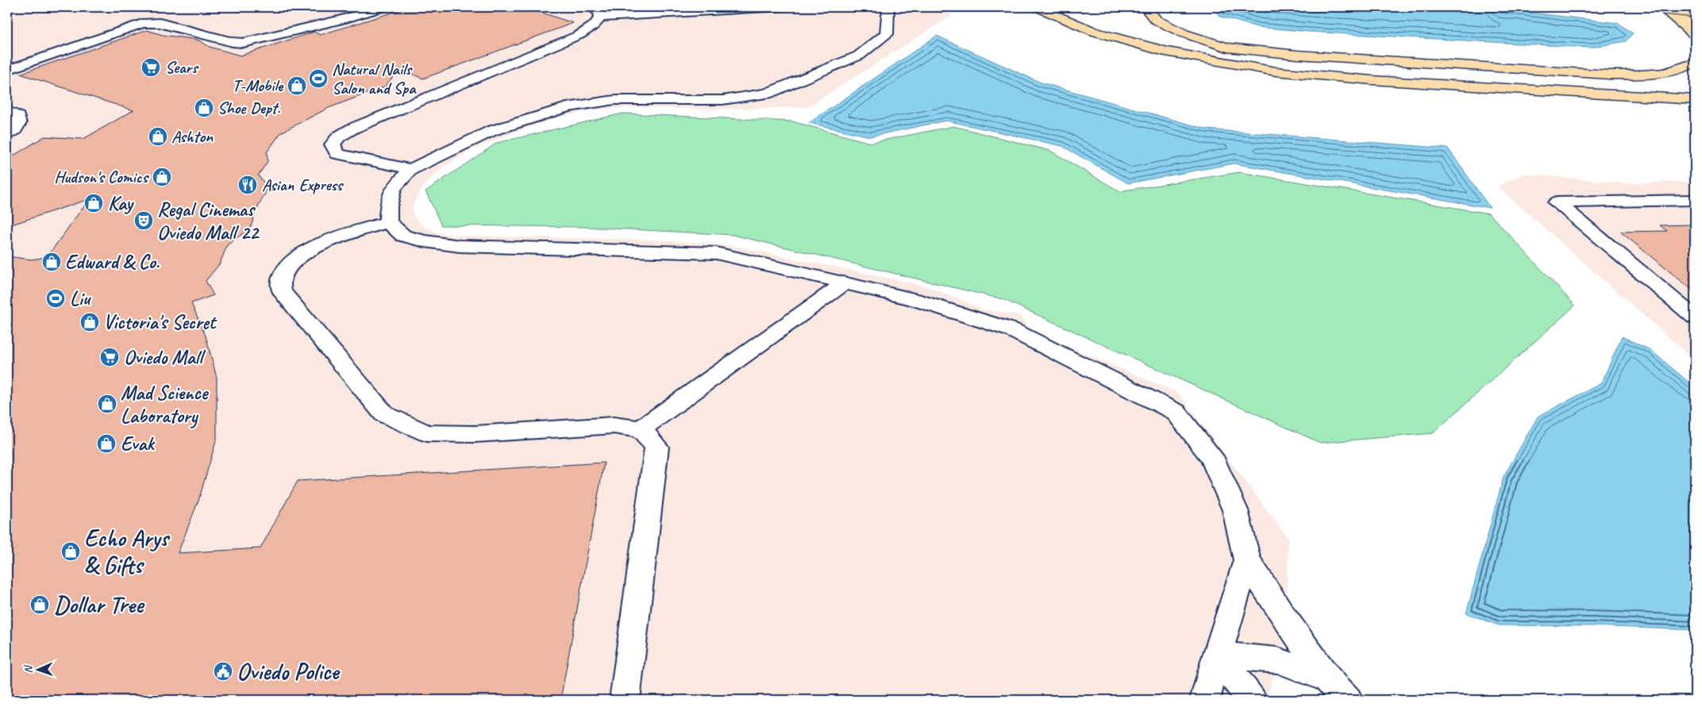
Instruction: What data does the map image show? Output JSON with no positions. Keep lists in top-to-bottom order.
{
  "places": {
    "supermarket": ["Sears", "Oviedo Mall"],
    "sports": ["Natural Nails Salon and Spa", "Liu"],
    "shop": [
      "T-Mobile",
      "Shoe Dept.",
      "Ashton",
      "Hudson's Comics",
      "Kay",
      "Edward & Co.",
      "Victoria's Secret",
      "Mad Science Laboratory",
      "Evak",
      "Echo Arys & Gifts",
      "Dollar Tree"
    ],
    "restaurant": ["Asian Express"],
    "theatre": ["Regal Cinemas Oviedo Mall 22"],
    "public building": ["Oviedo Police"]
  },
  "north": "left"
}
